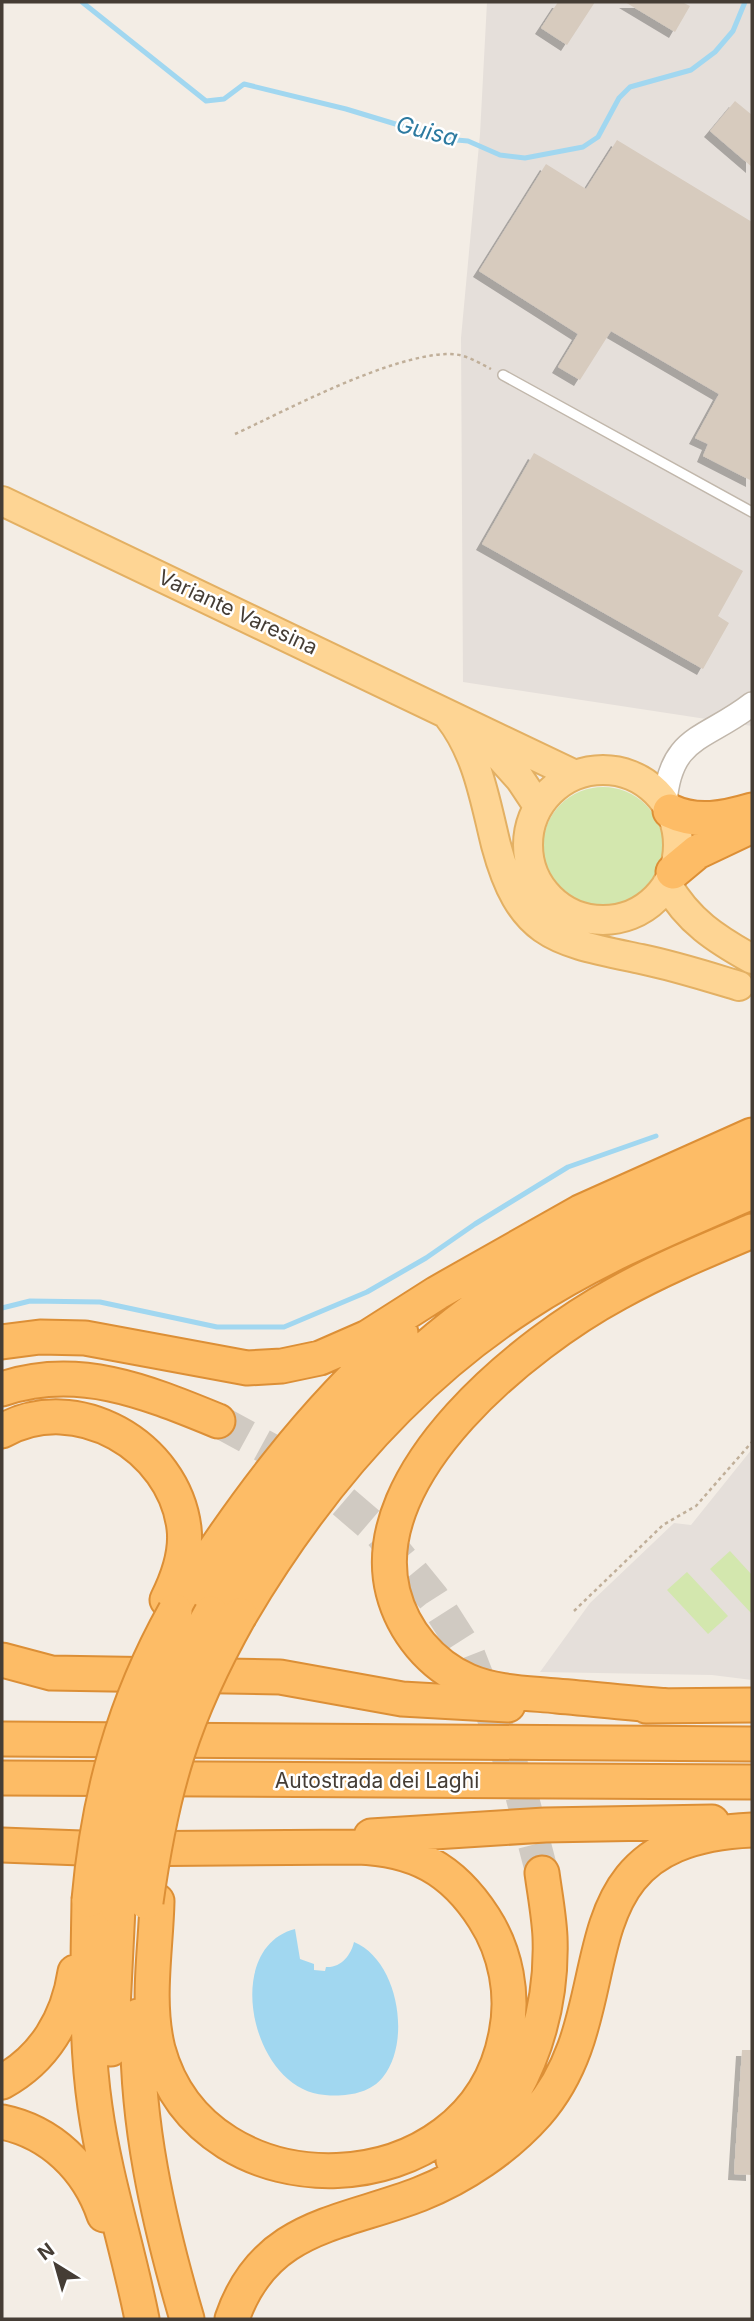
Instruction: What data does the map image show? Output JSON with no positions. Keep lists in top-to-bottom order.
{
  "streets": {
    "highway": ["Autostrada dei Laghi"],
    "main road": ["Variante Varesina"]
  },
  "water": ["Guisa"],
  "north": "top left"
}
